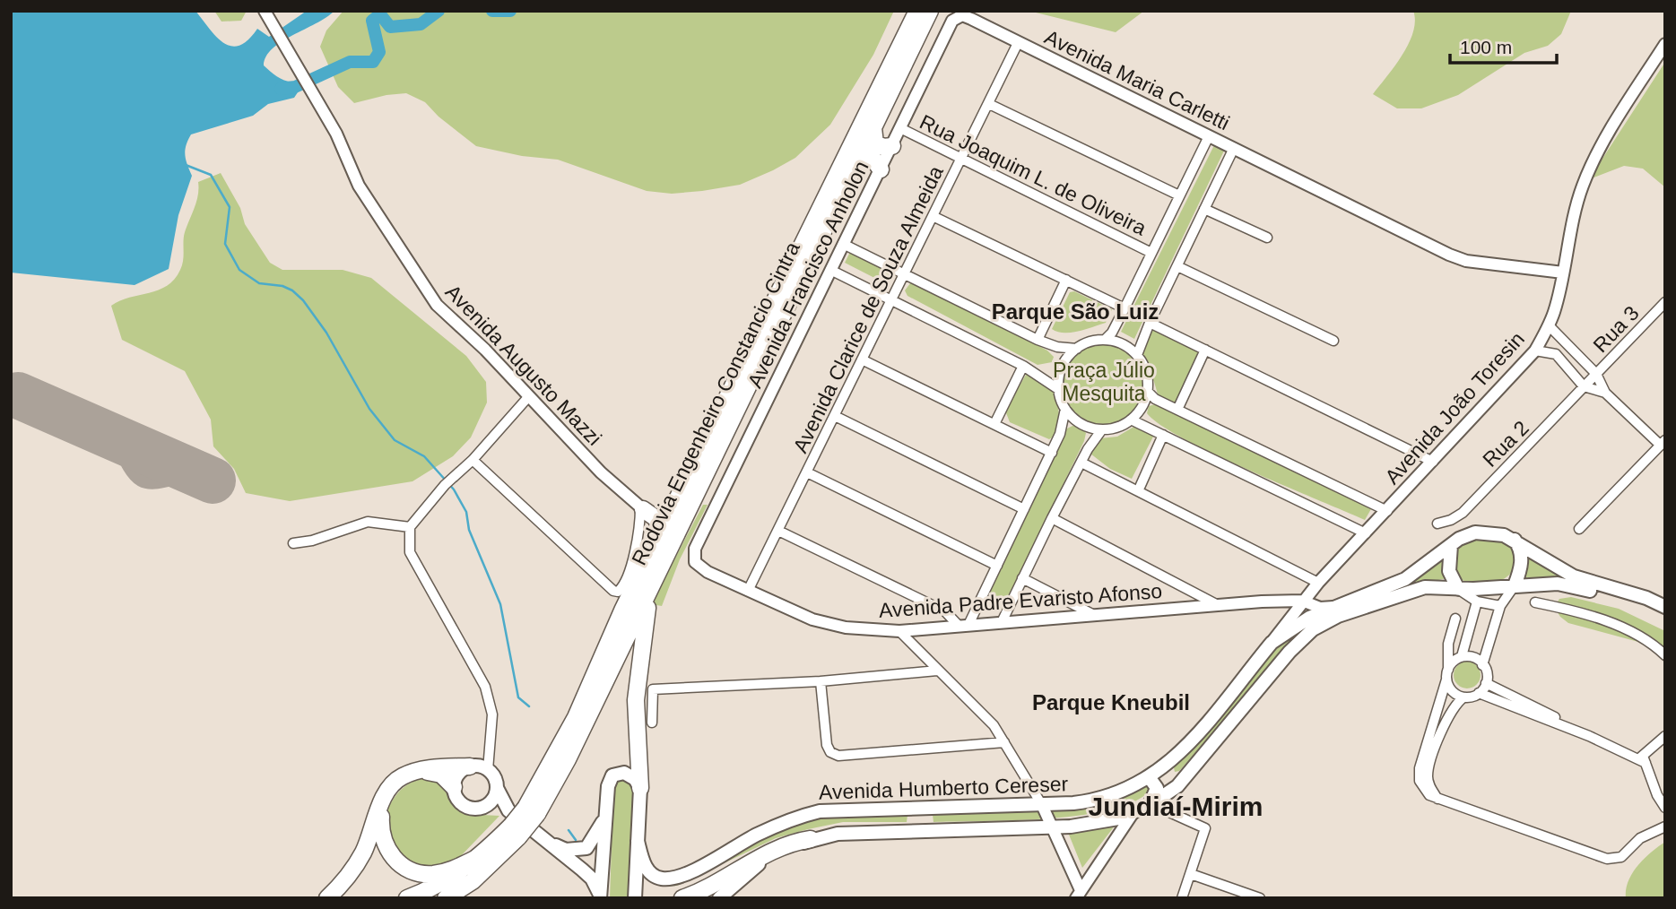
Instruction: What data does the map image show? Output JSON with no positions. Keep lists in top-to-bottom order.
{
  "streets": {
    "highway": ["Rodovia Engenheiro Constancio Cintra"],
    "main road": ["Avenida Humberto Cereser"],
    "street": [
      "Avenida Maria Carletti",
      "Rua Joaquim L. de Oliveira",
      "Avenida Francisco Anholon",
      "Avenida Clarice de Souza Almeida",
      "Rua 3",
      "Avenida Augusto Mazzi",
      "Avenida João Toresin",
      "Rua 2",
      "Avenida Padre Evaristo Afonso"
    ]
  },
  "crossings": [
    ["Avenida Maria Carletti", "Avenida Francisco Anholon"],
    ["Avenida Maria Carletti", "Avenida Clarice de Souza Almeida"],
    ["Avenida Maria Carletti", "Avenida João Toresin"],
    ["Rua Joaquim L. de Oliveira", "Avenida Francisco Anholon"],
    ["Rua Joaquim L. de Oliveira", "Avenida Clarice de Souza Almeida"],
    ["Avenida Francisco Anholon", "Avenida Padre Evaristo Afonso"],
    ["Avenida Clarice de Souza Almeida", "Avenida Padre Evaristo Afonso"],
    ["Rua 3", "Rua 2"],
    ["Avenida João Toresin", "Avenida Padre Evaristo Afonso"],
    ["Avenida João Toresin", "Avenida Humberto Cereser"],
    ["Avenida Padre Evaristo Afonso", "Avenida Humberto Cereser"]
  ],
  "districts": ["Parque São Luiz", "Parque Kneubil", "Jundiaí-Mirim"],
  "parks": ["Praça Júlio Mesquita"],
  "scale_bar": "100 m"
}
